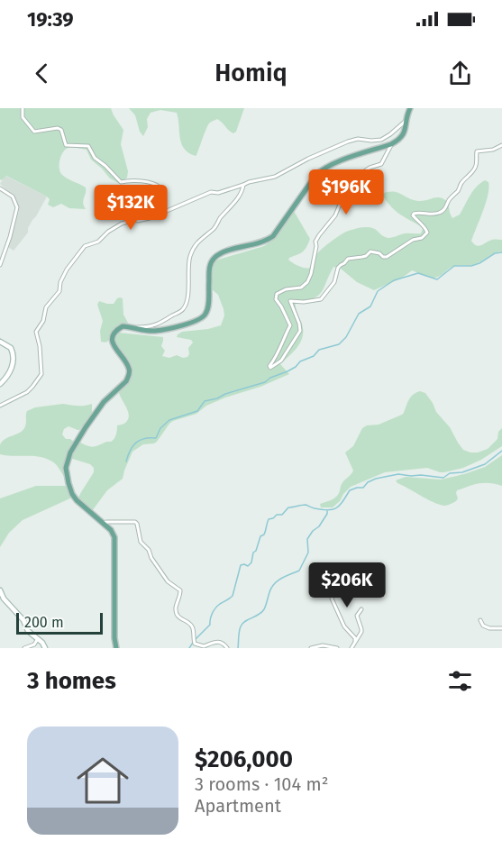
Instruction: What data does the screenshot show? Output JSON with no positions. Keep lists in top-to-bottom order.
{
  "scale_bar": "200 m",
  "page": {
    "status": "19:39",
    "header": "Homiq",
    "price": ["$196K", "$132K", "$206K"],
    "scale": "200 m",
    "heading": "3 homes",
    "list": [
      {
        "name": "$206,000",
        "note": "3 rooms · 104 m² · Apartment"
      }
    ]
  }
}
